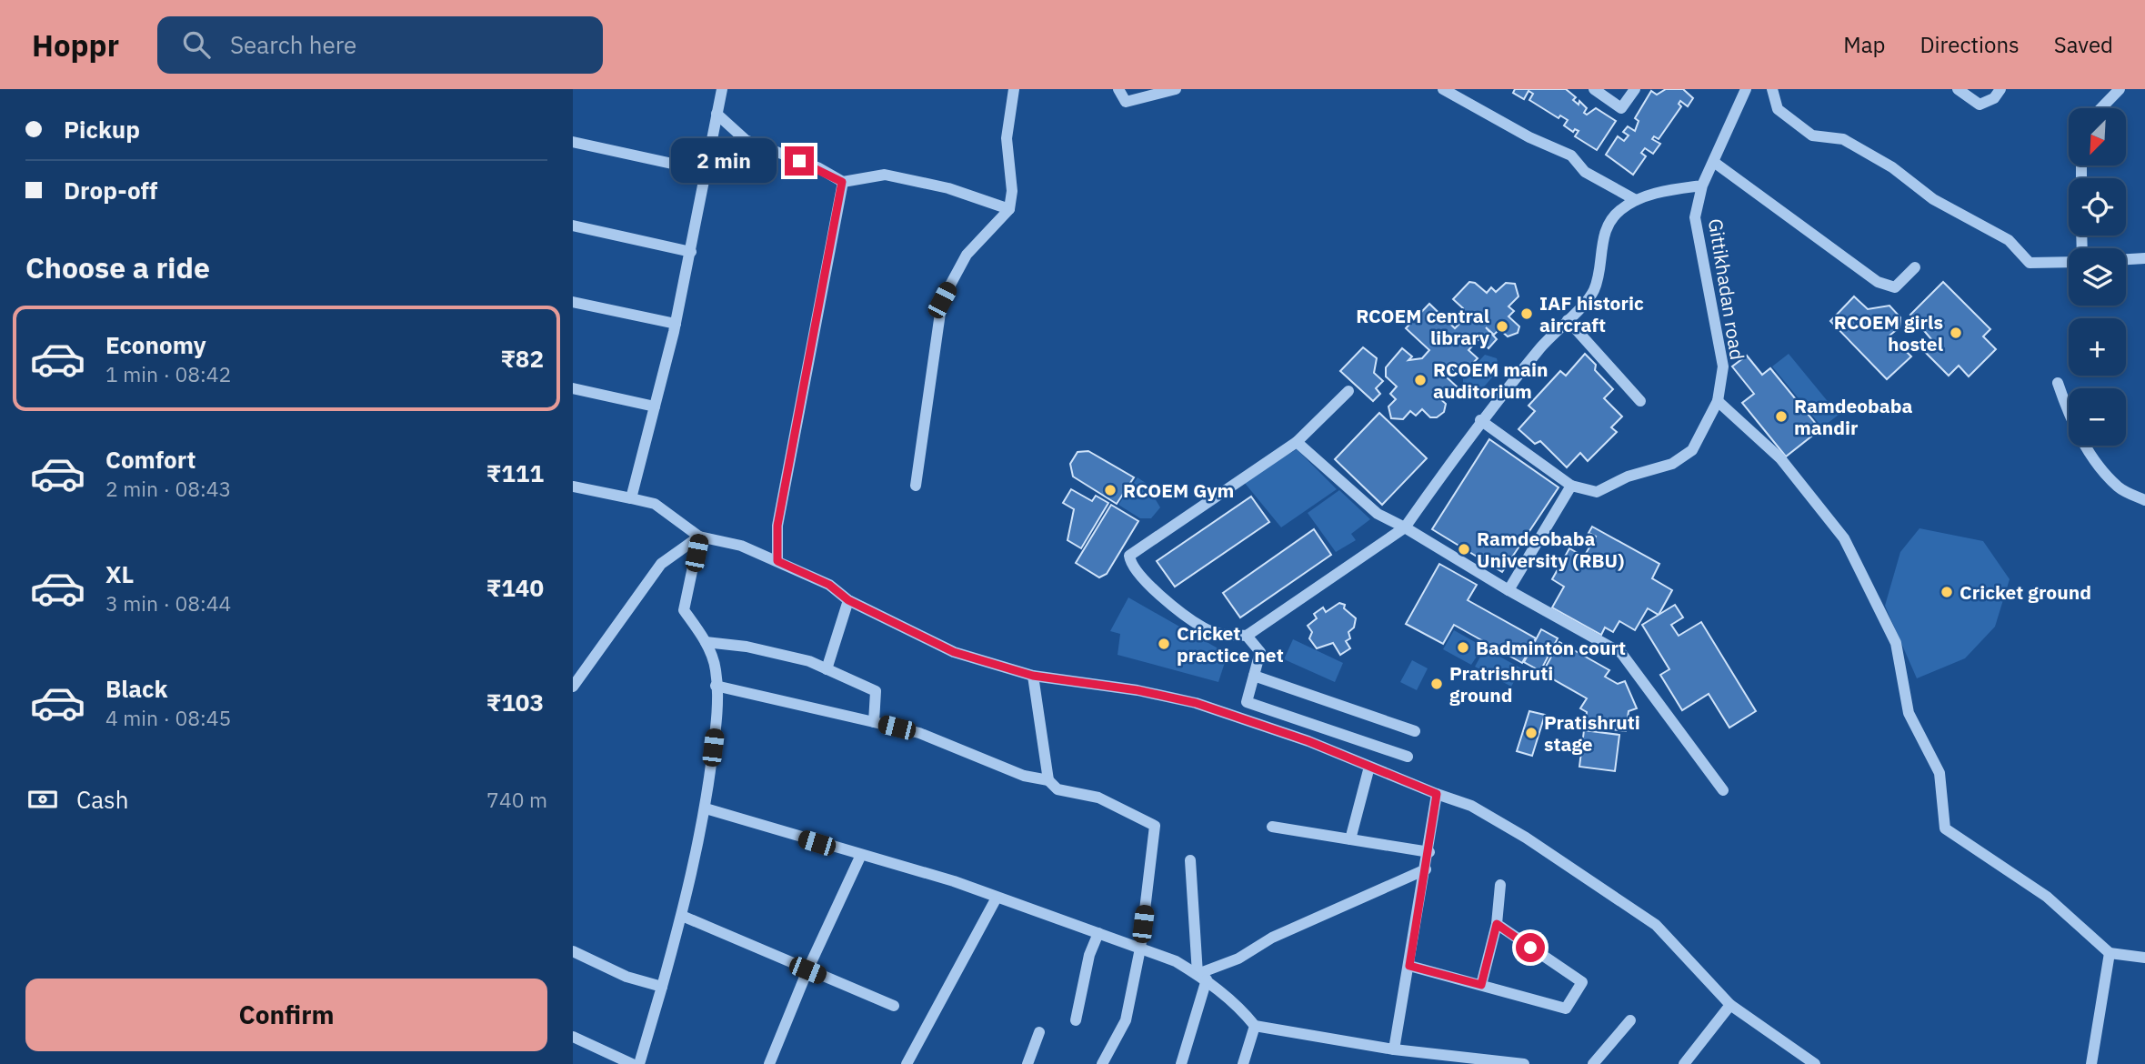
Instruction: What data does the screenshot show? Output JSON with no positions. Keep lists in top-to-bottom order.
{
  "streets": {
    "street": ["Gittikhadan road"]
  },
  "places": [
    "IAF historic aircraft",
    "RCOEM central library",
    "RCOEM girls hostel",
    "RCOEM main auditorium",
    "Ramdeobaba mandir",
    "RCOEM Gym",
    "Ramdeobaba University (RBU)",
    "Cricket ground",
    "Cricket practice net",
    "Badminton court",
    "Pratrishruti ground",
    "Pratishruti stage"
  ],
  "north": "bottom left",
  "page": {
    "header": "Hoppr",
    "search": "Search here",
    "nav": ["Map", "Directions", "Saved"],
    "banner": ["Pickup", "Drop-off"],
    "map_buttons": ["+", "−"],
    "bubble": "2 min",
    "heading": "Choose a ride",
    "list": [
      {
        "name": "Economy",
        "note": "1 min · 08:42",
        "value": "₹82"
      },
      {
        "name": "Comfort",
        "note": "2 min · 08:43",
        "value": "₹111"
      },
      {
        "name": "XL",
        "note": "3 min · 08:44",
        "value": "₹140"
      },
      {
        "name": "Black",
        "note": "4 min · 08:45",
        "value": "₹103"
      }
    ],
    "pay": ["Cash", "740 m"],
    "buttons": "Confirm"
  }
}
